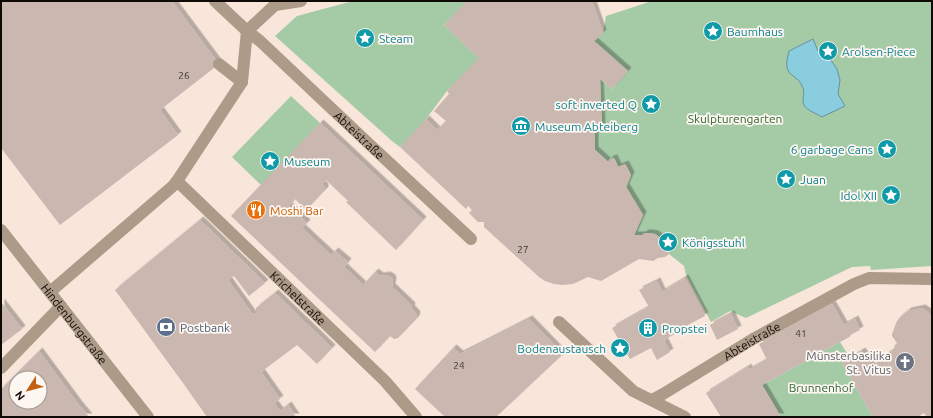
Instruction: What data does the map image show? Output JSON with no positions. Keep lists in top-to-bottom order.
{
  "streets": {
    "street": ["Abteistraße", "Krichelstraße", "Hindenburgstraße"]
  },
  "parks": ["Skulpturengarten", "Brunnenhof"],
  "places": {
    "place": [
      "Baumhaus",
      "Steam",
      "Arolsen-Piece",
      "soft inverted Q",
      "6 garbage Cans",
      "Museum",
      "Juan",
      "Idol XII",
      "Königsstuhl",
      "Bodenaustausch"
    ],
    "museum": ["Museum Abteiberg"],
    "restaurant": ["Moshi Bar"],
    "bank": ["Postbank"],
    "building": ["Propstei"],
    "church": ["Münsterbasilika St. Vitus"]
  },
  "house_numbers": [
    "26",
    "27",
    "41",
    "24"
  ],
  "north": "bottom left"
}
